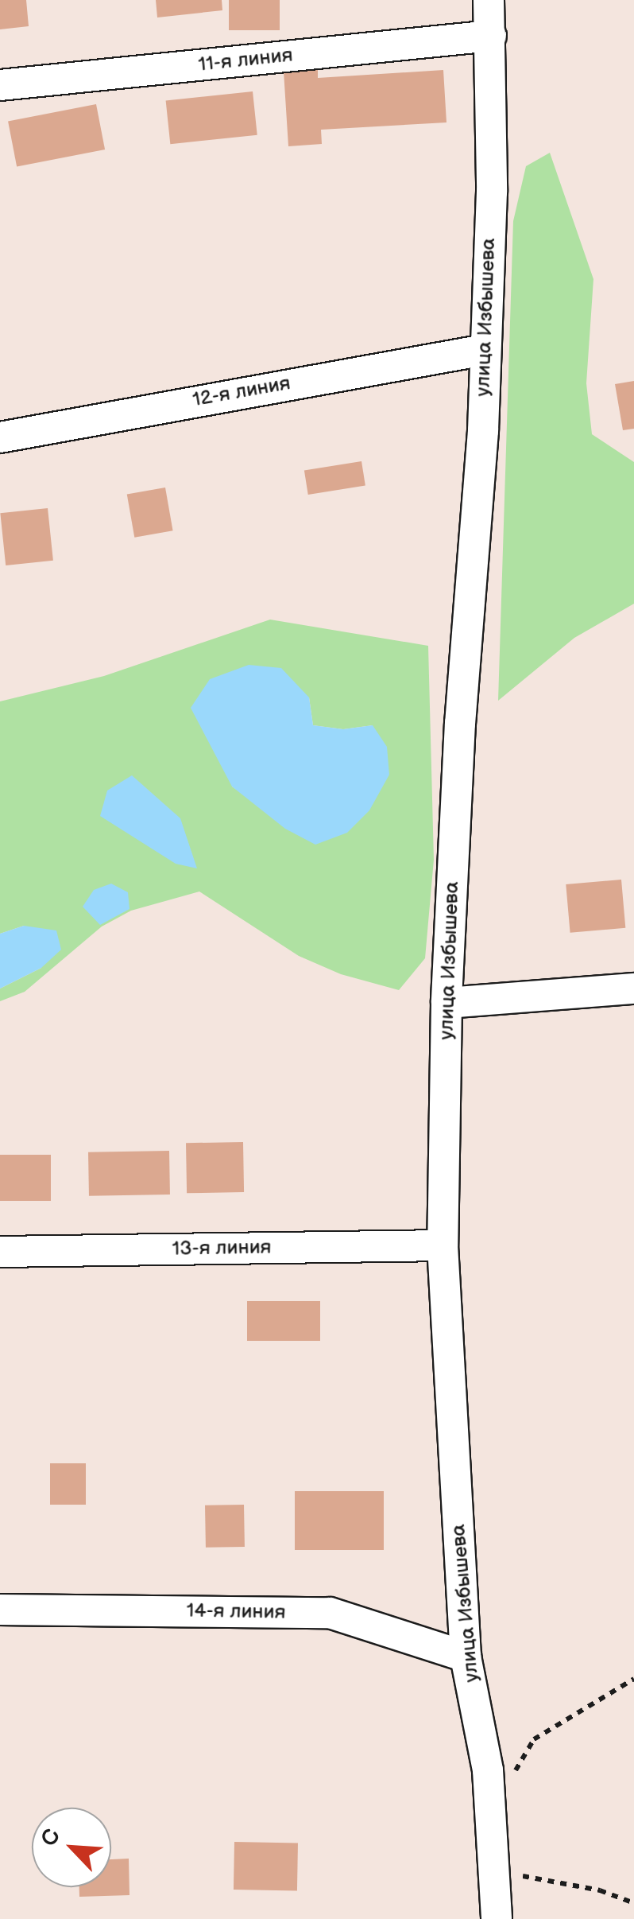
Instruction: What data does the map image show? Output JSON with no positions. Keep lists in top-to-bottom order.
{
  "streets": {
    "street": [
      "11-я линия",
      "улица Избышева",
      "12-я линия",
      "13-я линия",
      "14-я линия"
    ]
  },
  "crossings": [
    ["11-я линия", "улица Избышева"],
    ["улица Избышева", "12-я линия"],
    ["улица Избышева", "13-я линия"],
    ["улица Избышева", "14-я линия"]
  ],
  "north": "top left"
}
